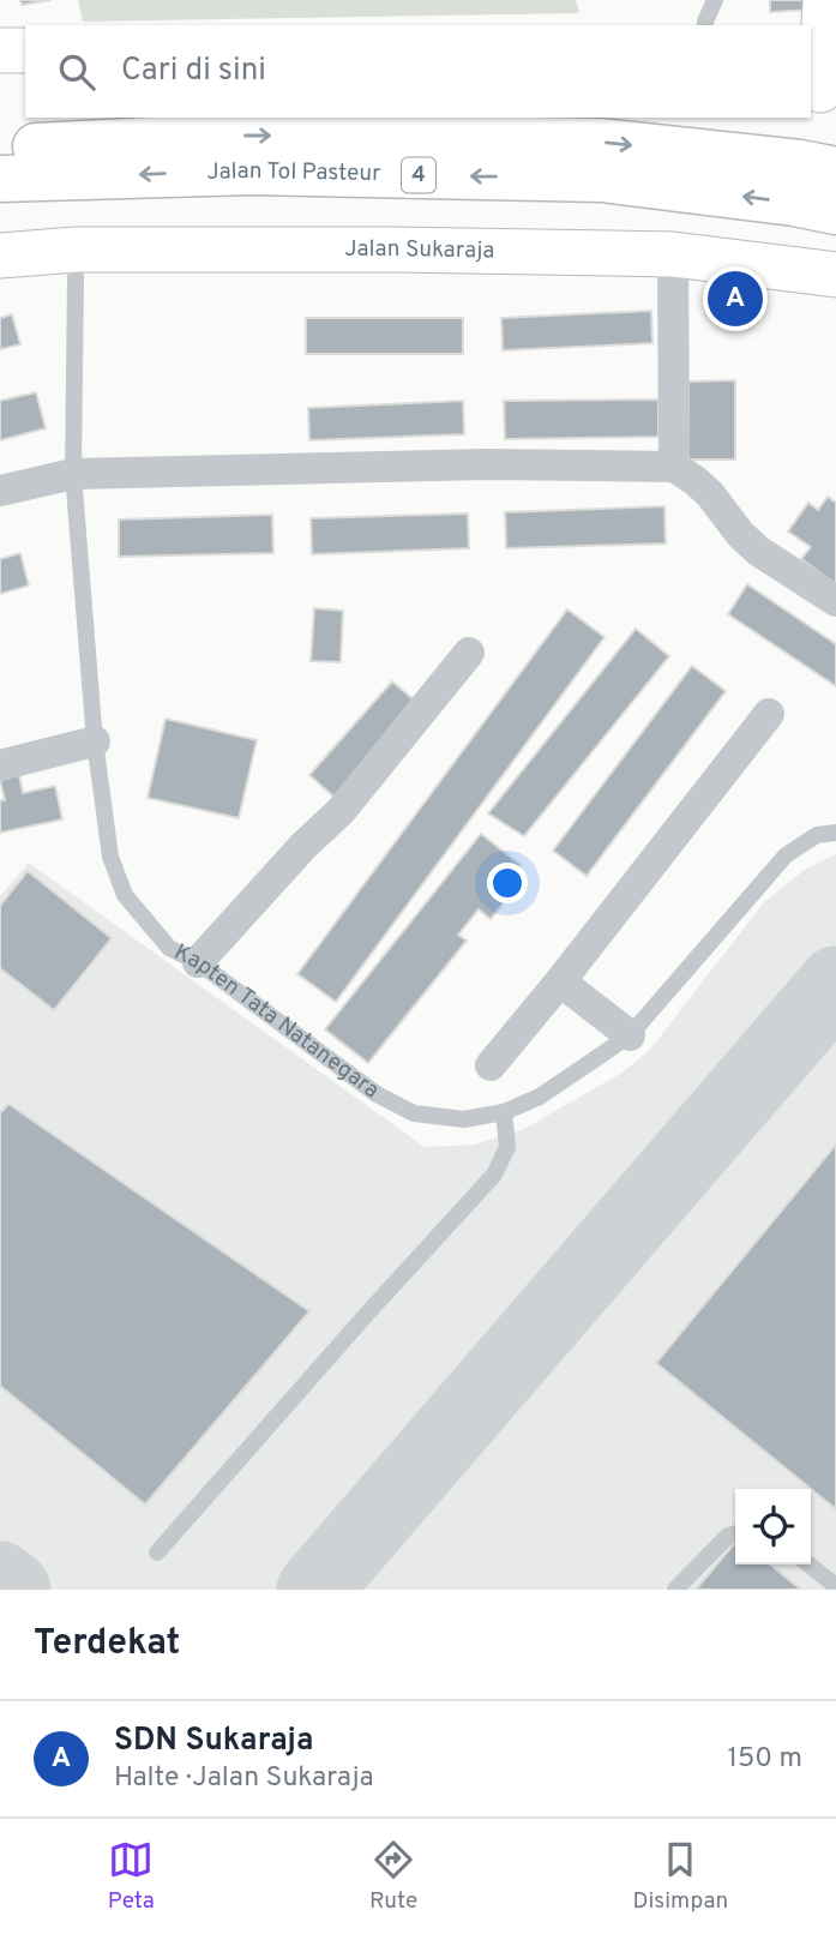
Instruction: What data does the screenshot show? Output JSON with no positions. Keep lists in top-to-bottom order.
{
  "streets": {
    "highway": ["Jalan Tol Pasteur", "4"],
    "main road": ["Jalan Sukaraja"],
    "lane": ["Kapten Tata Natanegara"]
  },
  "crossings": [
    ["Jalan Sukaraja", "Kapten Tata Natanegara"]
  ],
  "page": {
    "search": "Cari di sini",
    "pins": "A",
    "heading": "Terdekat",
    "list": [
      {
        "mark": "A",
        "name": "SDN Sukaraja",
        "note": "Halte · Jalan Sukaraja",
        "value": "150 m"
      }
    ],
    "nav": ["Peta", "Rute", "Disimpan"]
  }
}
